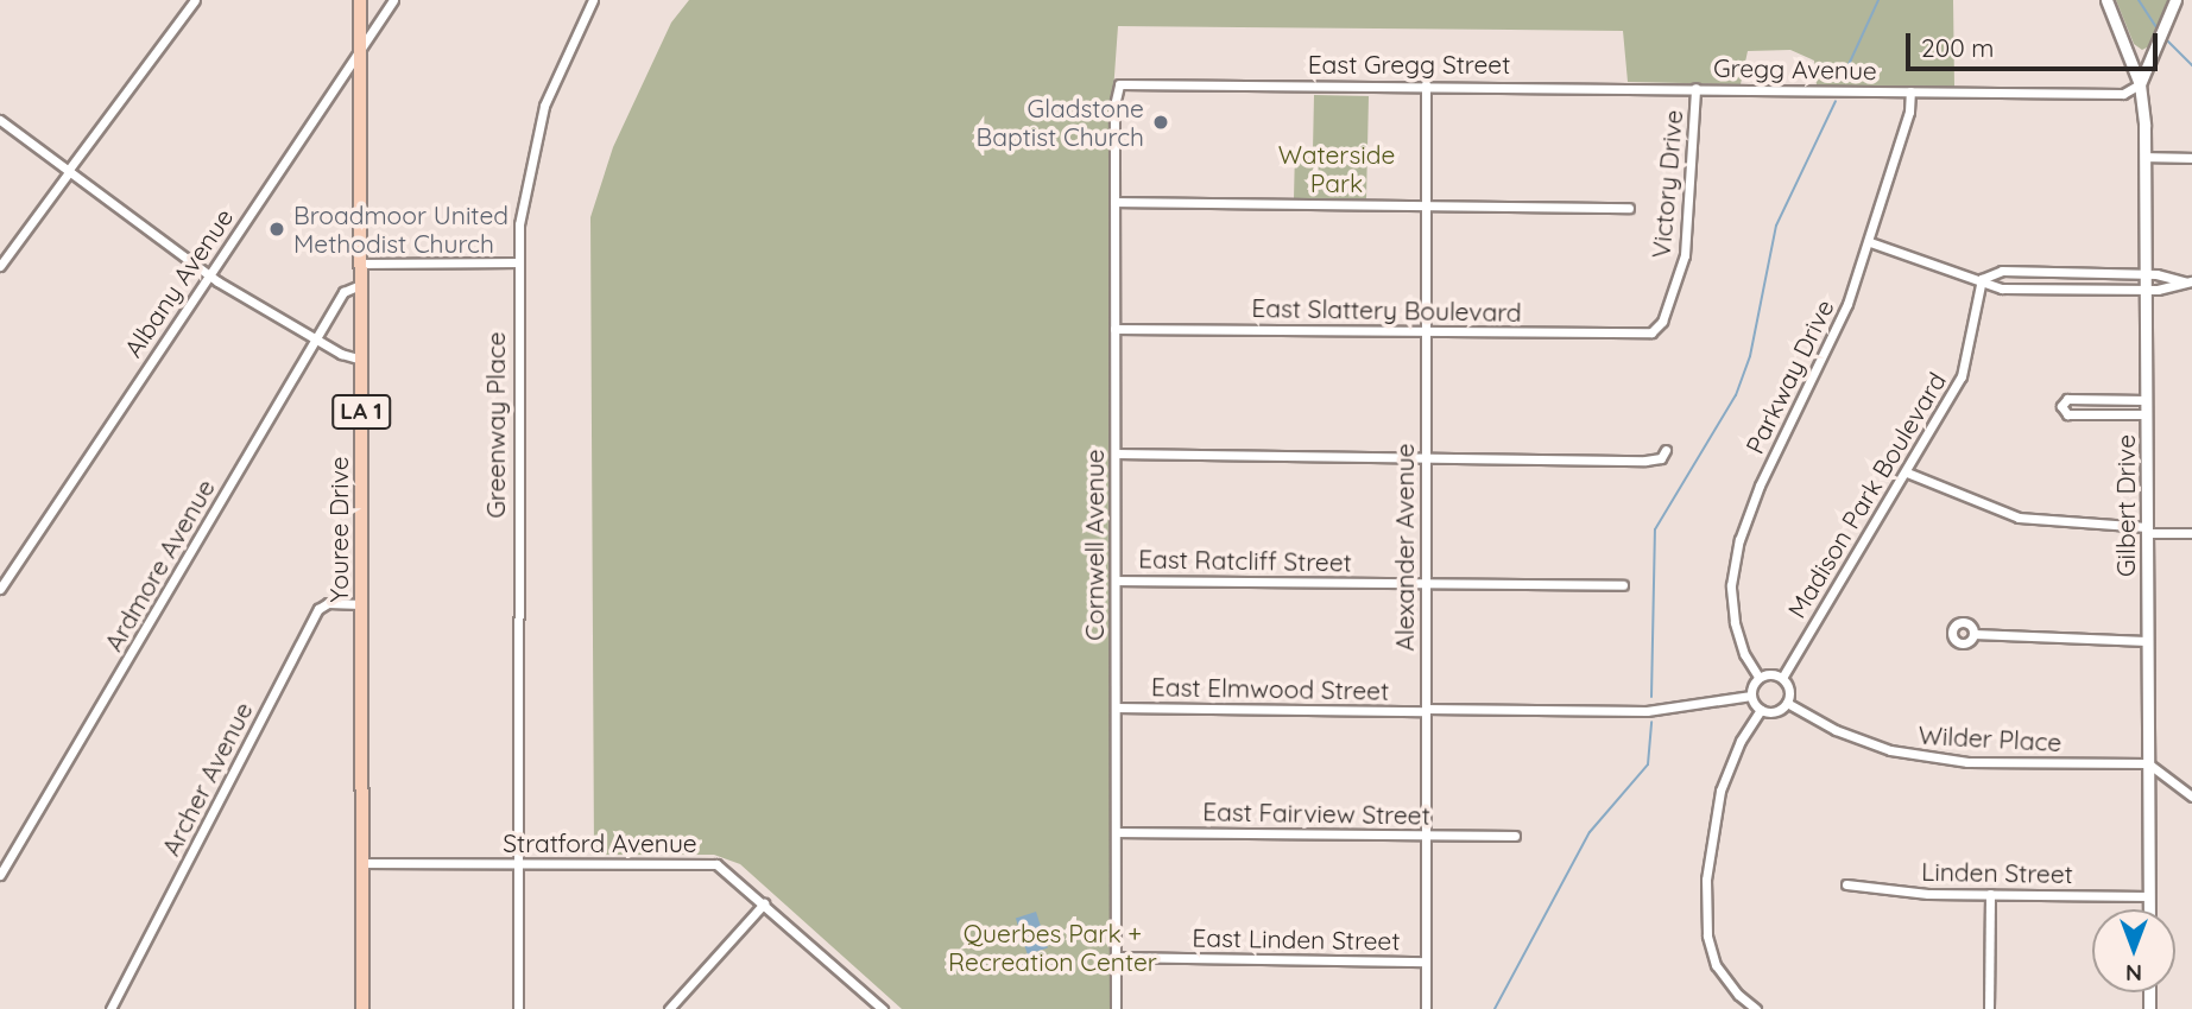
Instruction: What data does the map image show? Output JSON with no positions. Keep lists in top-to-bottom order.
{
  "streets": {
    "main road": ["LA 1", "Youree Drive"],
    "street": [
      "East Gregg Street",
      "Gregg Avenue",
      "Victory Drive",
      "Albany Avenue",
      "East Slattery Boulevard",
      "Parkway Drive",
      "Greenway Place",
      "Madison Park Boulevard",
      "Gilbert Drive",
      "Cornwell Avenue",
      "Alexander Avenue",
      "East Ratcliff Street",
      "Ardmore Avenue",
      "East Elmwood Street",
      "Wilder Place",
      "Archer Avenue",
      "East Fairview Street",
      "Stratford Avenue",
      "Linden Street",
      "East Linden Street"
    ]
  },
  "crossings": [
    ["East Gregg Street", "Gregg Avenue"],
    ["East Gregg Street", "Victory Drive"],
    ["East Gregg Street", "Cornwell Avenue"],
    ["East Gregg Street", "Alexander Avenue"],
    ["Gregg Avenue", "Victory Drive"],
    ["Gregg Avenue", "Parkway Drive"],
    ["Gregg Avenue", "Gilbert Drive"],
    ["Victory Drive", "East Slattery Boulevard"],
    ["Albany Avenue", "Youree Drive"],
    ["East Slattery Boulevard", "Cornwell Avenue"],
    ["East Slattery Boulevard", "Alexander Avenue"],
    ["Parkway Drive", "Madison Park Boulevard"],
    ["Parkway Drive", "East Elmwood Street"],
    ["Parkway Drive", "Wilder Place"],
    ["Greenway Place", "Stratford Avenue"],
    ["Madison Park Boulevard", "East Elmwood Street"],
    ["Madison Park Boulevard", "Wilder Place"],
    ["Gilbert Drive", "Wilder Place"],
    ["Gilbert Drive", "Linden Street"],
    ["Youree Drive", "Ardmore Avenue"],
    ["Youree Drive", "Archer Avenue"],
    ["Youree Drive", "Stratford Avenue"],
    ["Cornwell Avenue", "East Ratcliff Street"],
    ["Cornwell Avenue", "East Elmwood Street"],
    ["Cornwell Avenue", "East Fairview Street"],
    ["Cornwell Avenue", "East Linden Street"],
    ["Alexander Avenue", "East Ratcliff Street"],
    ["Alexander Avenue", "East Elmwood Street"],
    ["Alexander Avenue", "East Fairview Street"],
    ["Alexander Avenue", "East Linden Street"],
    ["East Elmwood Street", "Wilder Place"]
  ],
  "parks": ["Waterside Park", "Querbes Park + Recreation Center"],
  "places": ["Gladstone Baptist Church", "Broadmoor United Methodist Church"],
  "scale_bar": "200 m",
  "north": "bottom"
}
